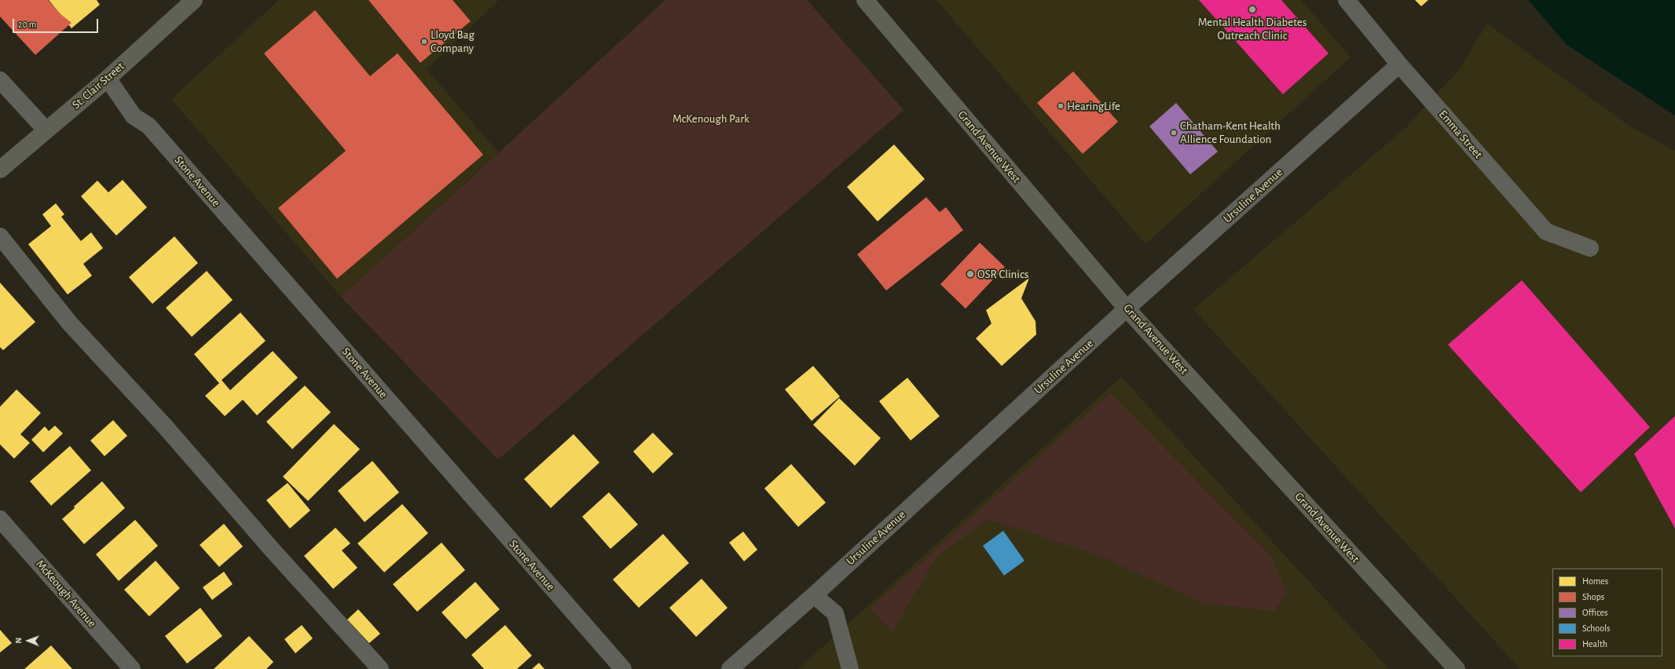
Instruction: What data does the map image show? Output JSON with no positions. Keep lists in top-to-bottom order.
{
  "streets": {
    "main road": ["St. Clair Street", "Grand Avenue West"],
    "street": [
      "Emma Street",
      "Stone Avenue",
      "Ursuline Avenue",
      "McKeough Avenue"
    ]
  },
  "crossings": [
    ["St. Clair Street", "Stone Avenue"],
    ["Emma Street", "Ursuline Avenue"],
    ["Grand Avenue West", "Ursuline Avenue"]
  ],
  "parks": ["McKenough Park"],
  "places": [
    "Mental Health Diabetes Outreach Clinic",
    "Lloyd Bag Company",
    "HearingLife",
    "Chatham-Kent Health Allience Foundation",
    "OSR Clinics"
  ],
  "legend": [
    "Homes",
    "Shops",
    "Offices",
    "Schools",
    "Health"
  ],
  "scale_bar": "20 m",
  "north": "left"
}
